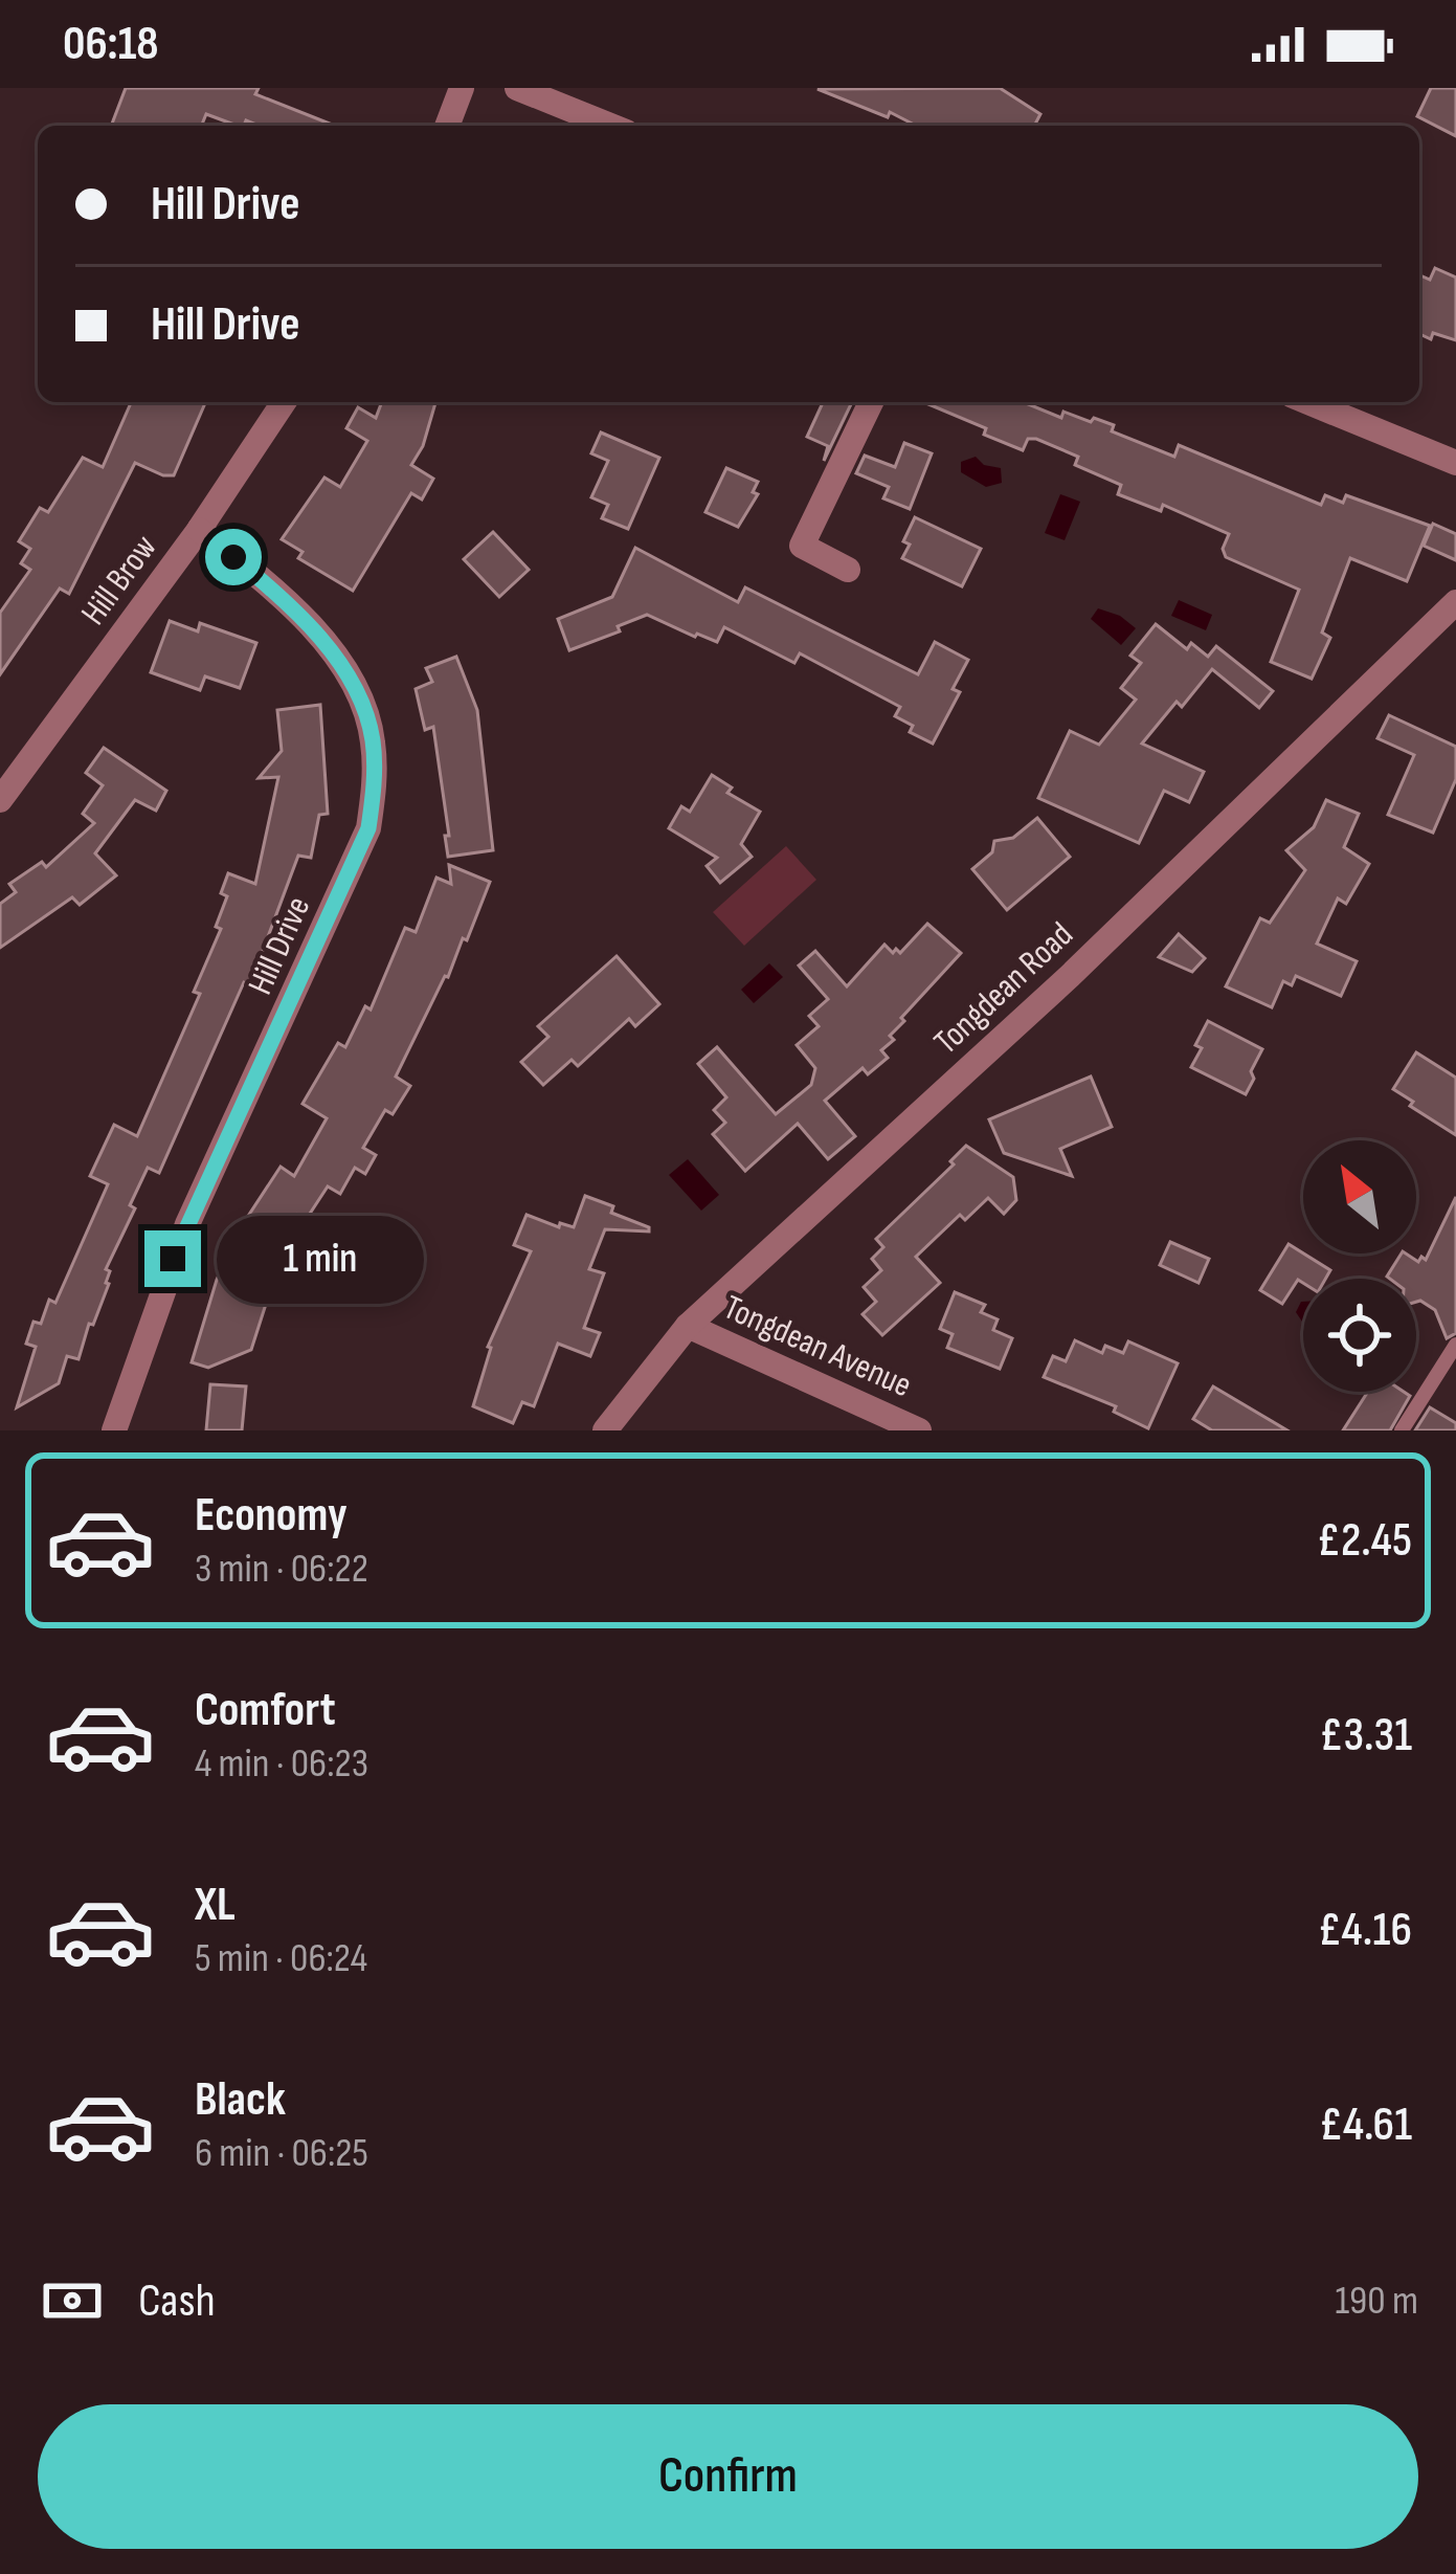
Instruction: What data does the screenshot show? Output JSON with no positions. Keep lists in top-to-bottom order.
{
  "streets": {
    "street": [
      "Hill Brow",
      "Hill Drive",
      "Tongdean Road",
      "Tongdean Avenue"
    ]
  },
  "crossings": [
    ["Hill Brow", "Hill Drive"],
    ["Tongdean Road", "Tongdean Avenue"]
  ],
  "north": "top left",
  "page": {
    "status": "06:18",
    "banner": ["Hill Drive", "Hill Drive"],
    "bubble": "1 min",
    "list": [
      {
        "name": "Economy",
        "note": "3 min · 06:22",
        "value": "£2.45"
      },
      {
        "name": "Comfort",
        "note": "4 min · 06:23",
        "value": "£3.31"
      },
      {
        "name": "XL",
        "note": "5 min · 06:24",
        "value": "£4.16"
      },
      {
        "name": "Black",
        "note": "6 min · 06:25",
        "value": "£4.61"
      }
    ],
    "pay": ["Cash", "190 m"],
    "buttons": "Confirm"
  }
}
